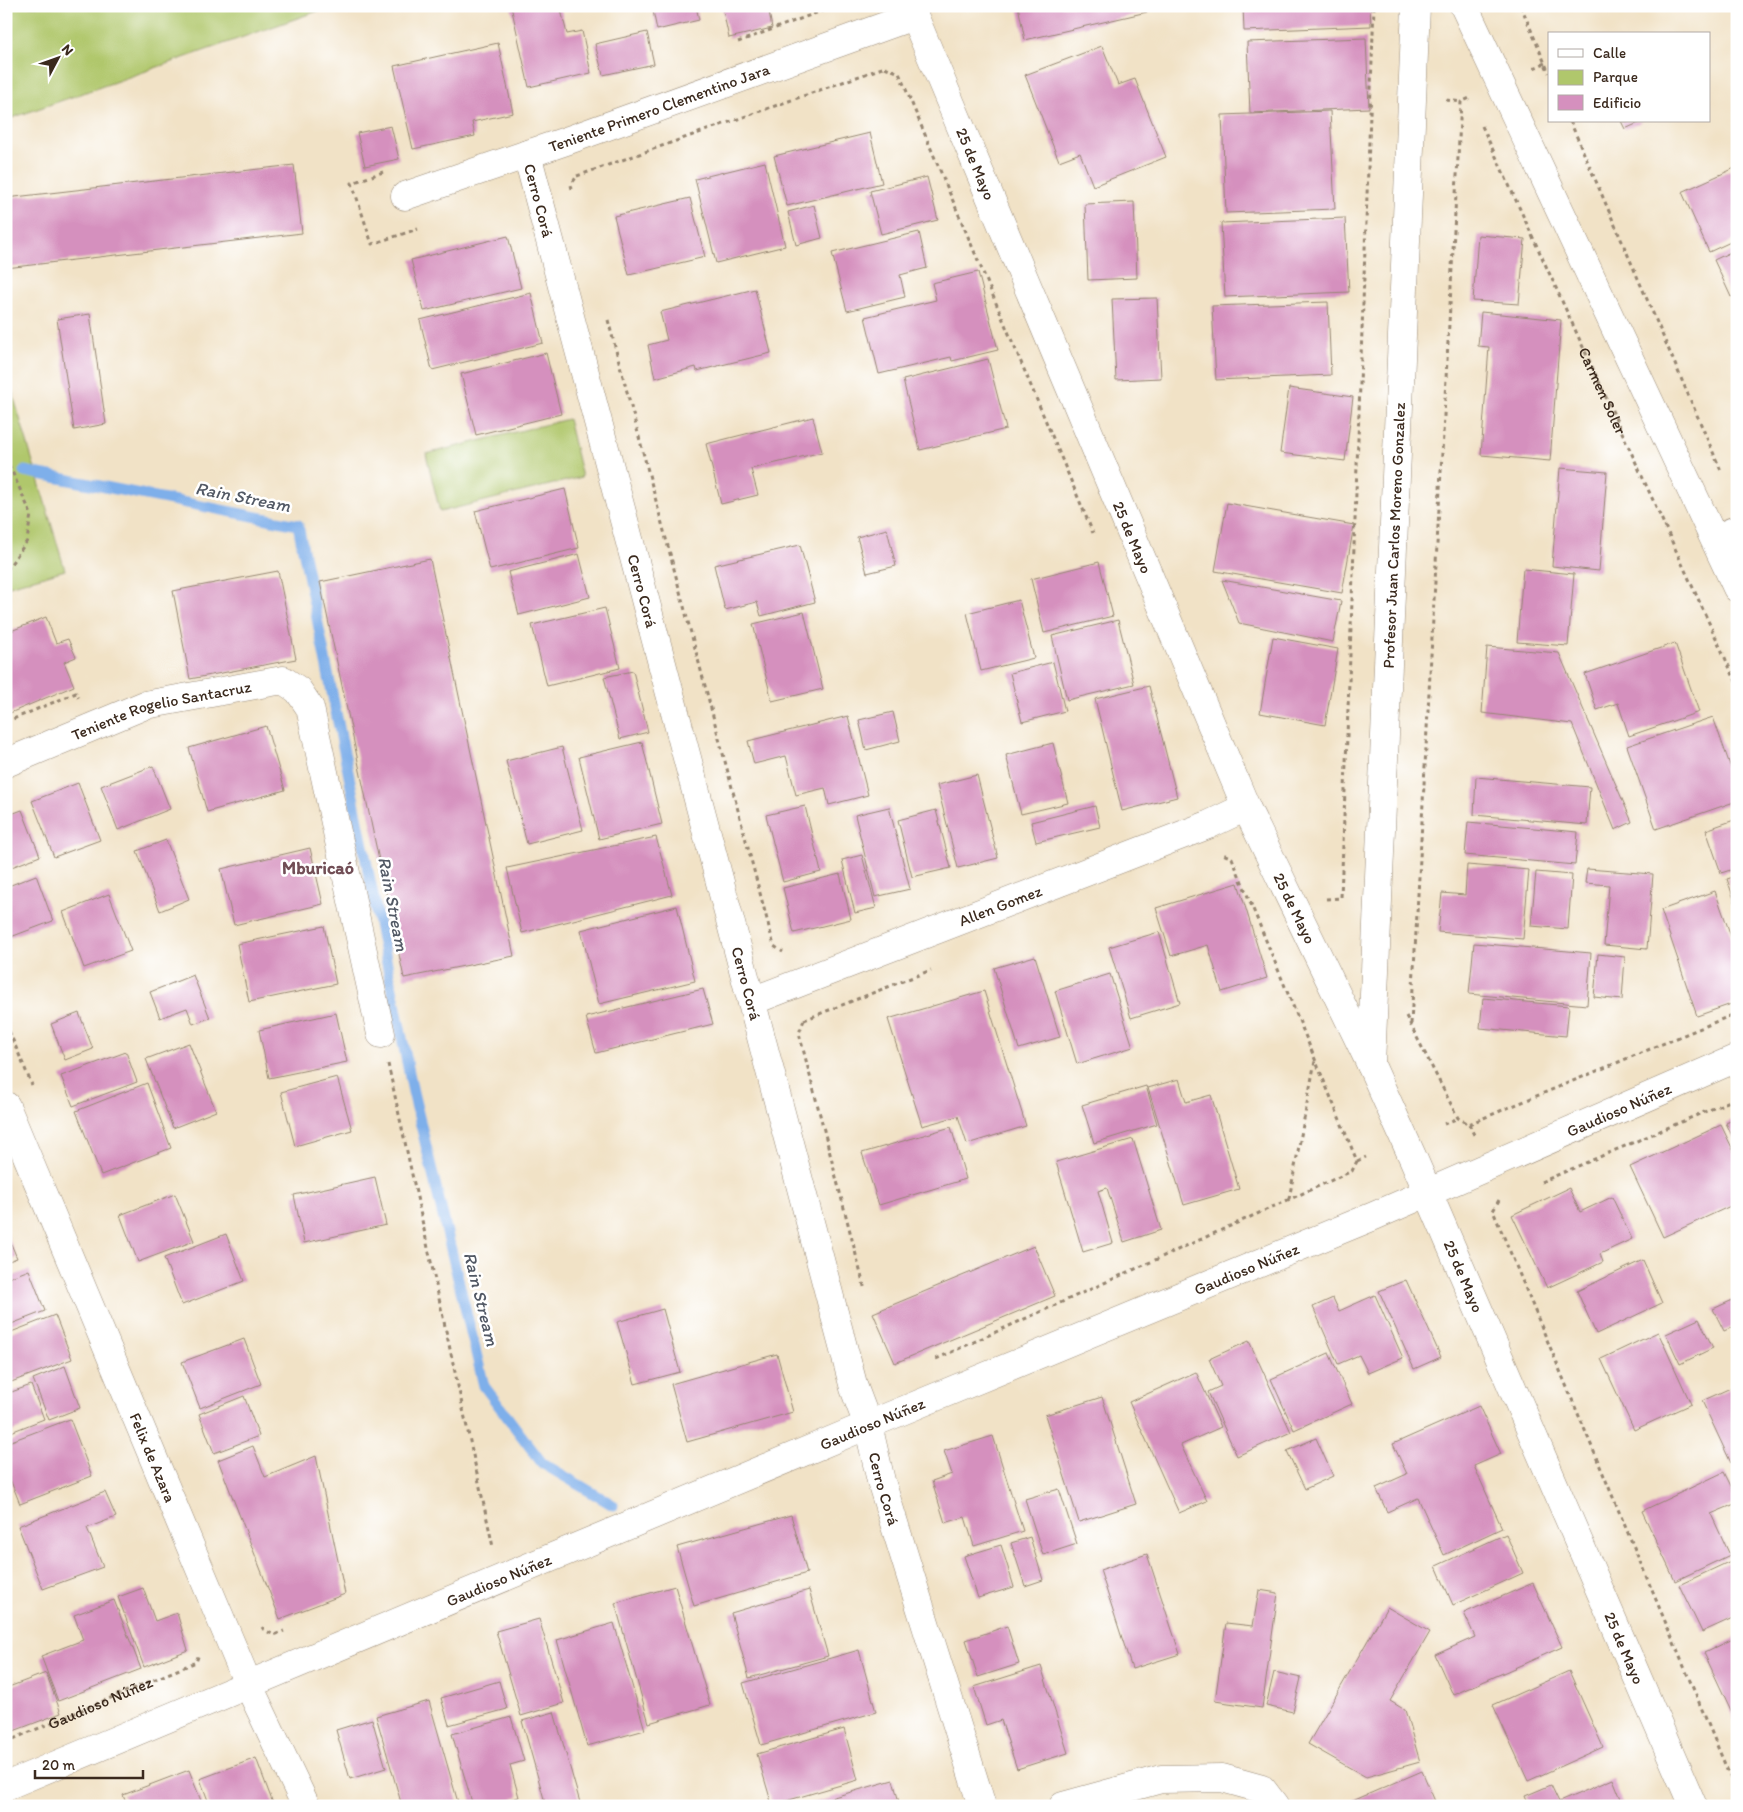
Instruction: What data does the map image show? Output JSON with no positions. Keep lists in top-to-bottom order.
{
  "streets": {
    "street": [
      "Teniente Primero Clementino Jara",
      "25 de Mayo",
      "Cerro Corá",
      "Profesor Juan Carlos Moreno Gonzalez",
      "Teniente Rogelio Santacruz",
      "Allen Gomez",
      "Gaudioso Núñez",
      "Felix de Azara"
    ],
    "path": ["Carmen Soler"]
  },
  "crossings": [
    ["Teniente Primero Clementino Jara", "25 de Mayo"],
    ["Teniente Primero Clementino Jara", "Cerro Corá"],
    ["25 de Mayo", "Profesor Juan Carlos Moreno Gonzalez"],
    ["25 de Mayo", "Allen Gomez"],
    ["25 de Mayo", "Gaudioso Núñez"],
    ["Cerro Corá", "Allen Gomez"],
    ["Cerro Corá", "Gaudioso Núñez"],
    ["Gaudioso Núñez", "Felix de Azara"]
  ],
  "districts": ["Mburicaó"],
  "water": ["Rain Stream"],
  "legend": ["Calle", "Parque", "Edificio"],
  "scale_bar": "20 m",
  "north": "top right"
}
